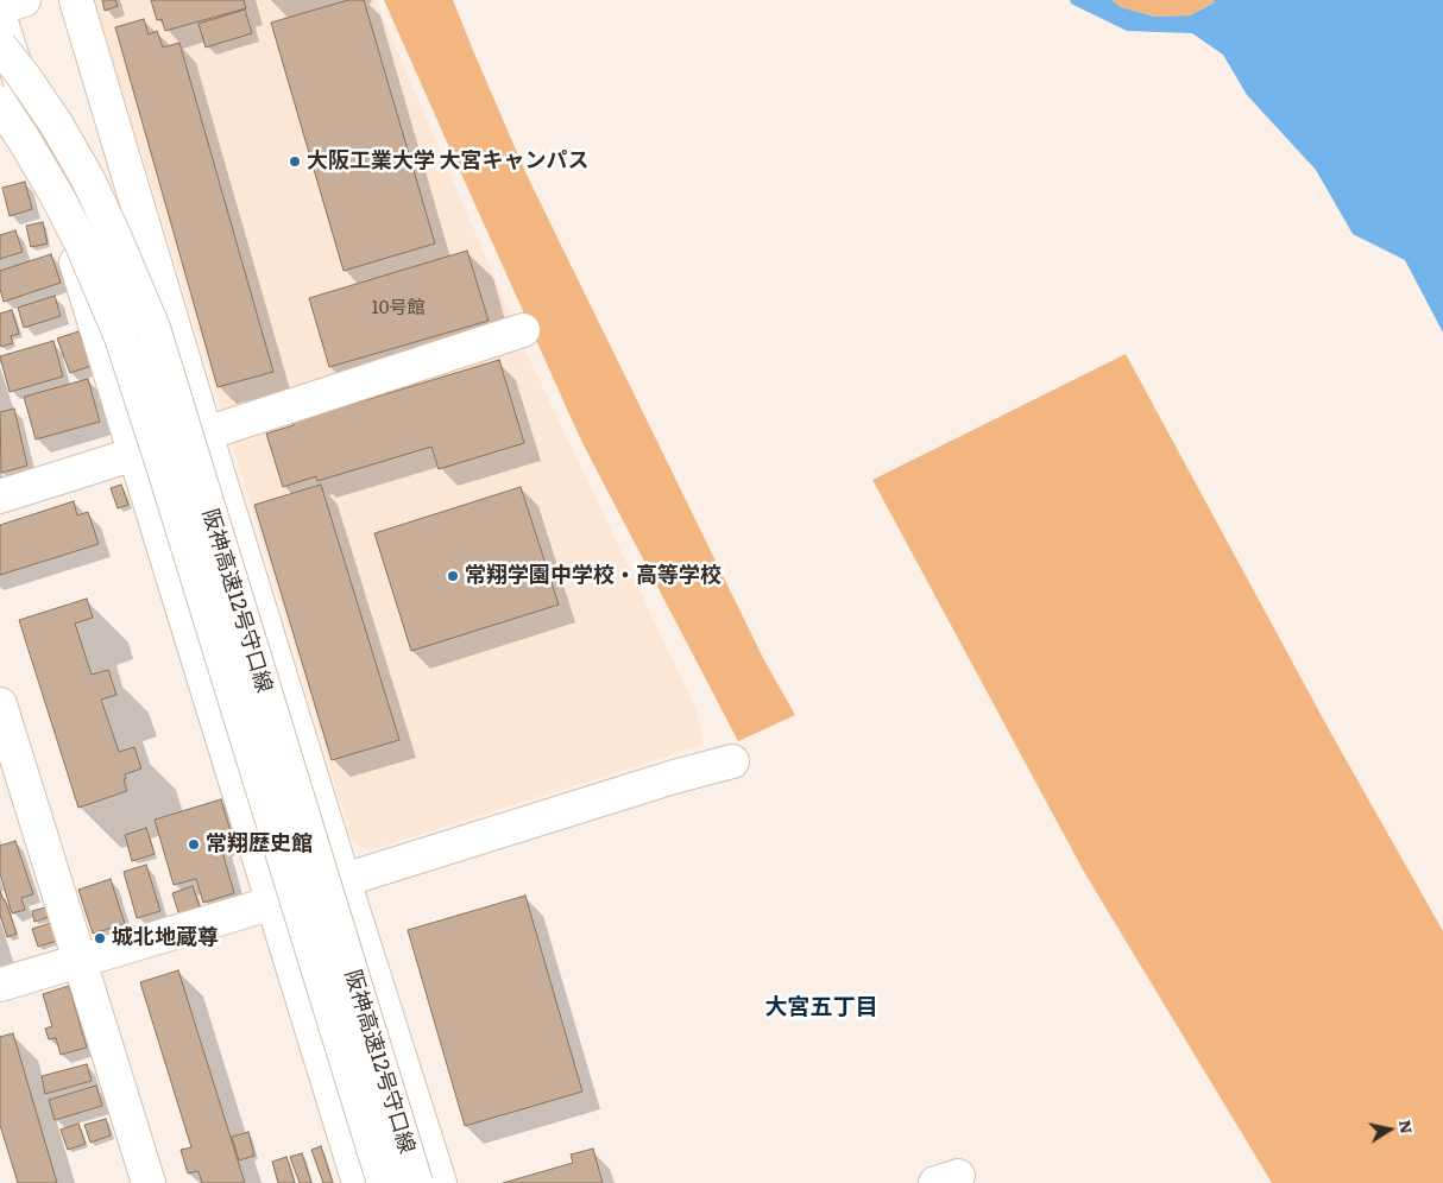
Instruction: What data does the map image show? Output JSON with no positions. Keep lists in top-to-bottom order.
{
  "streets": {
    "main road": ["阪神高速12号守口線"]
  },
  "districts": ["大宮五丁目"],
  "places": [
    "大阪工業大学 大宮キャンパス",
    "常翔学園中学校・高等学校",
    "常翔歴史館",
    "城北地蔵尊"
  ],
  "house_numbers": ["10号館"],
  "north": "right"
}
